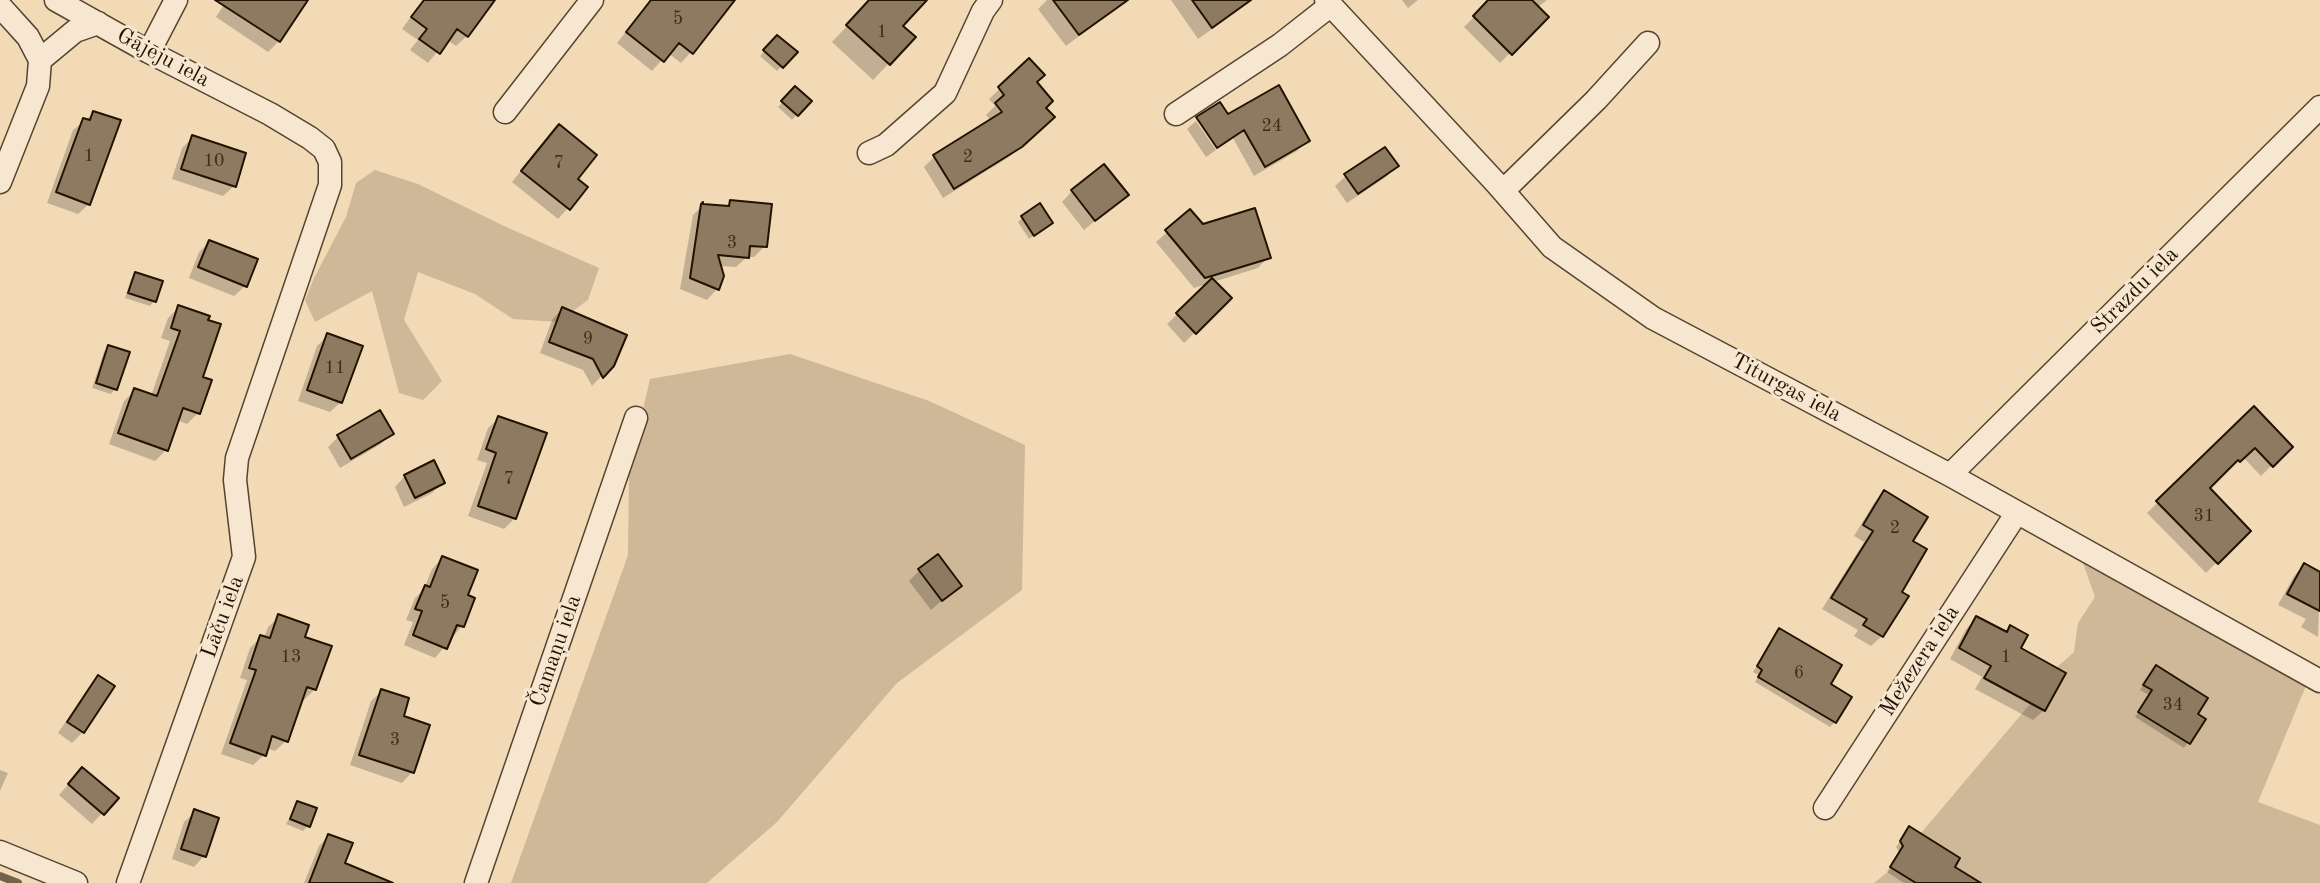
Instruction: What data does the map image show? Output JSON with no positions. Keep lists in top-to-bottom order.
{
  "streets": {
    "street": [
      "Gājēju iela",
      "Strazdu iela",
      "Titurgas iela",
      "Lāču iela",
      "Čamaņu iela",
      "Mežezera iela"
    ]
  },
  "crossings": [
    ["Gājēju iela", "Lāču iela"],
    ["Strazdu iela", "Titurgas iela"],
    ["Titurgas iela", "Mežezera iela"]
  ],
  "house_numbers": [
    "5",
    "1",
    "24",
    "1",
    "2",
    "10",
    "7",
    "3",
    "9",
    "11",
    "7",
    "31",
    "2",
    "5",
    "13",
    "1",
    "6",
    "34",
    "3"
  ]
}
